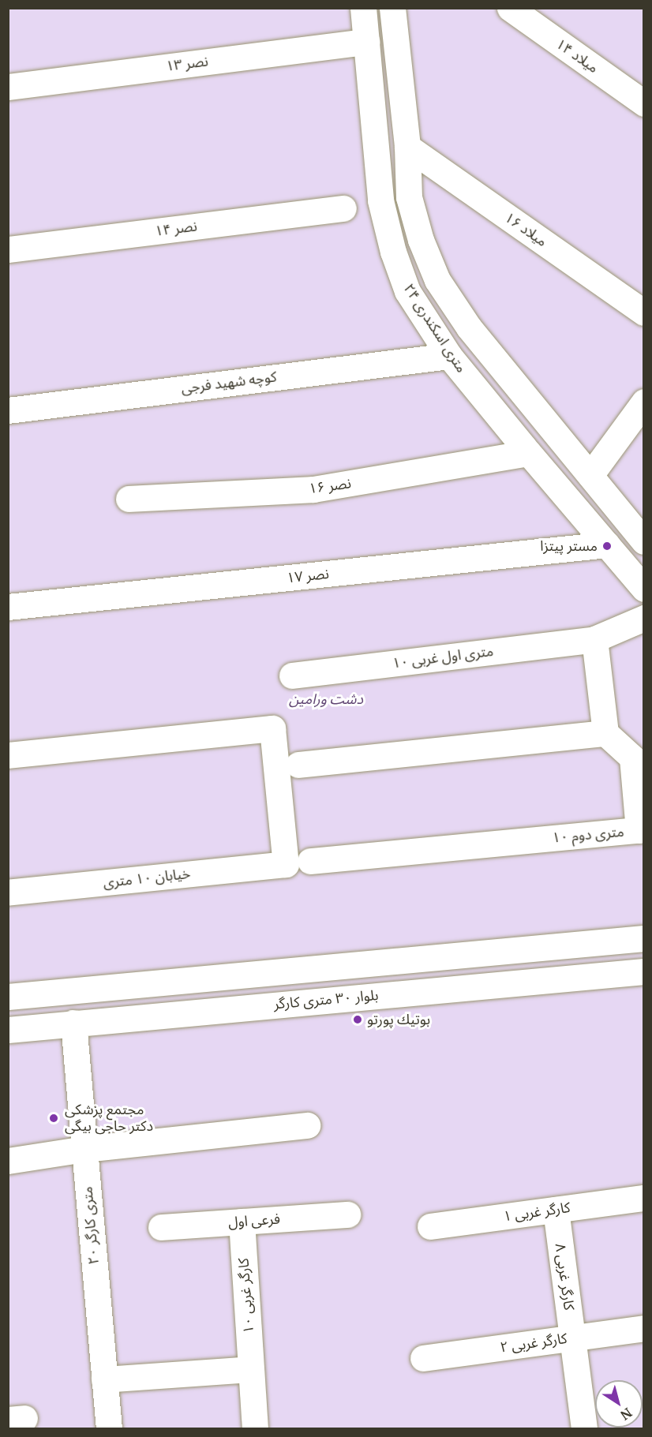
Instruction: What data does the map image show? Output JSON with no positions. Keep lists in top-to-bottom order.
{
  "streets": {
    "street": [
      "میلاد ۱۴",
      "نصر ۱۳",
      "نصر ۱۴",
      "میلاد ۱۶",
      "۲۴ متری اسکندری",
      "کوچه شهید فرجی",
      "نصر ۱۶",
      "نصر ۱۷",
      "۱۰ متری اول غربی",
      "۱۰ متری دوم",
      "خیابان ۱۰ متری",
      "بلوار ۳۰ متری کارگر",
      "کارگر غربی ۱",
      "فرعی اول",
      "۲۰ متری کارگر",
      "کارگر غربی ۸",
      "کارگر غربی ۱۰",
      "کارگر غربی ۲"
    ]
  },
  "crossings": [
    ["نصر ۱۳", "۲۴ متری اسکندری"],
    ["میلاد ۱۶", "۲۴ متری اسکندری"],
    ["۲۴ متری اسکندری", "کوچه شهید فرجی"],
    ["۲۴ متری اسکندری", "نصر ۱۶"],
    ["۲۴ متری اسکندری", "نصر ۱۷"],
    ["۱۰ متری دوم", "خیابان ۱۰ متری"],
    ["بلوار ۳۰ متری کارگر", "۲۰ متری کارگر"],
    ["کارگر غربی ۱", "کارگر غربی ۸"],
    ["فرعی اول", "کارگر غربی ۱۰"],
    ["کارگر غربی ۸", "کارگر غربی ۲"]
  ],
  "parks": ["دشت ورامین"],
  "places": ["مستر پیتزا", "بوتيك پورتو", "مجتمع پزشکی دکتر حاجی بیگی"],
  "north": "bottom right"
}
